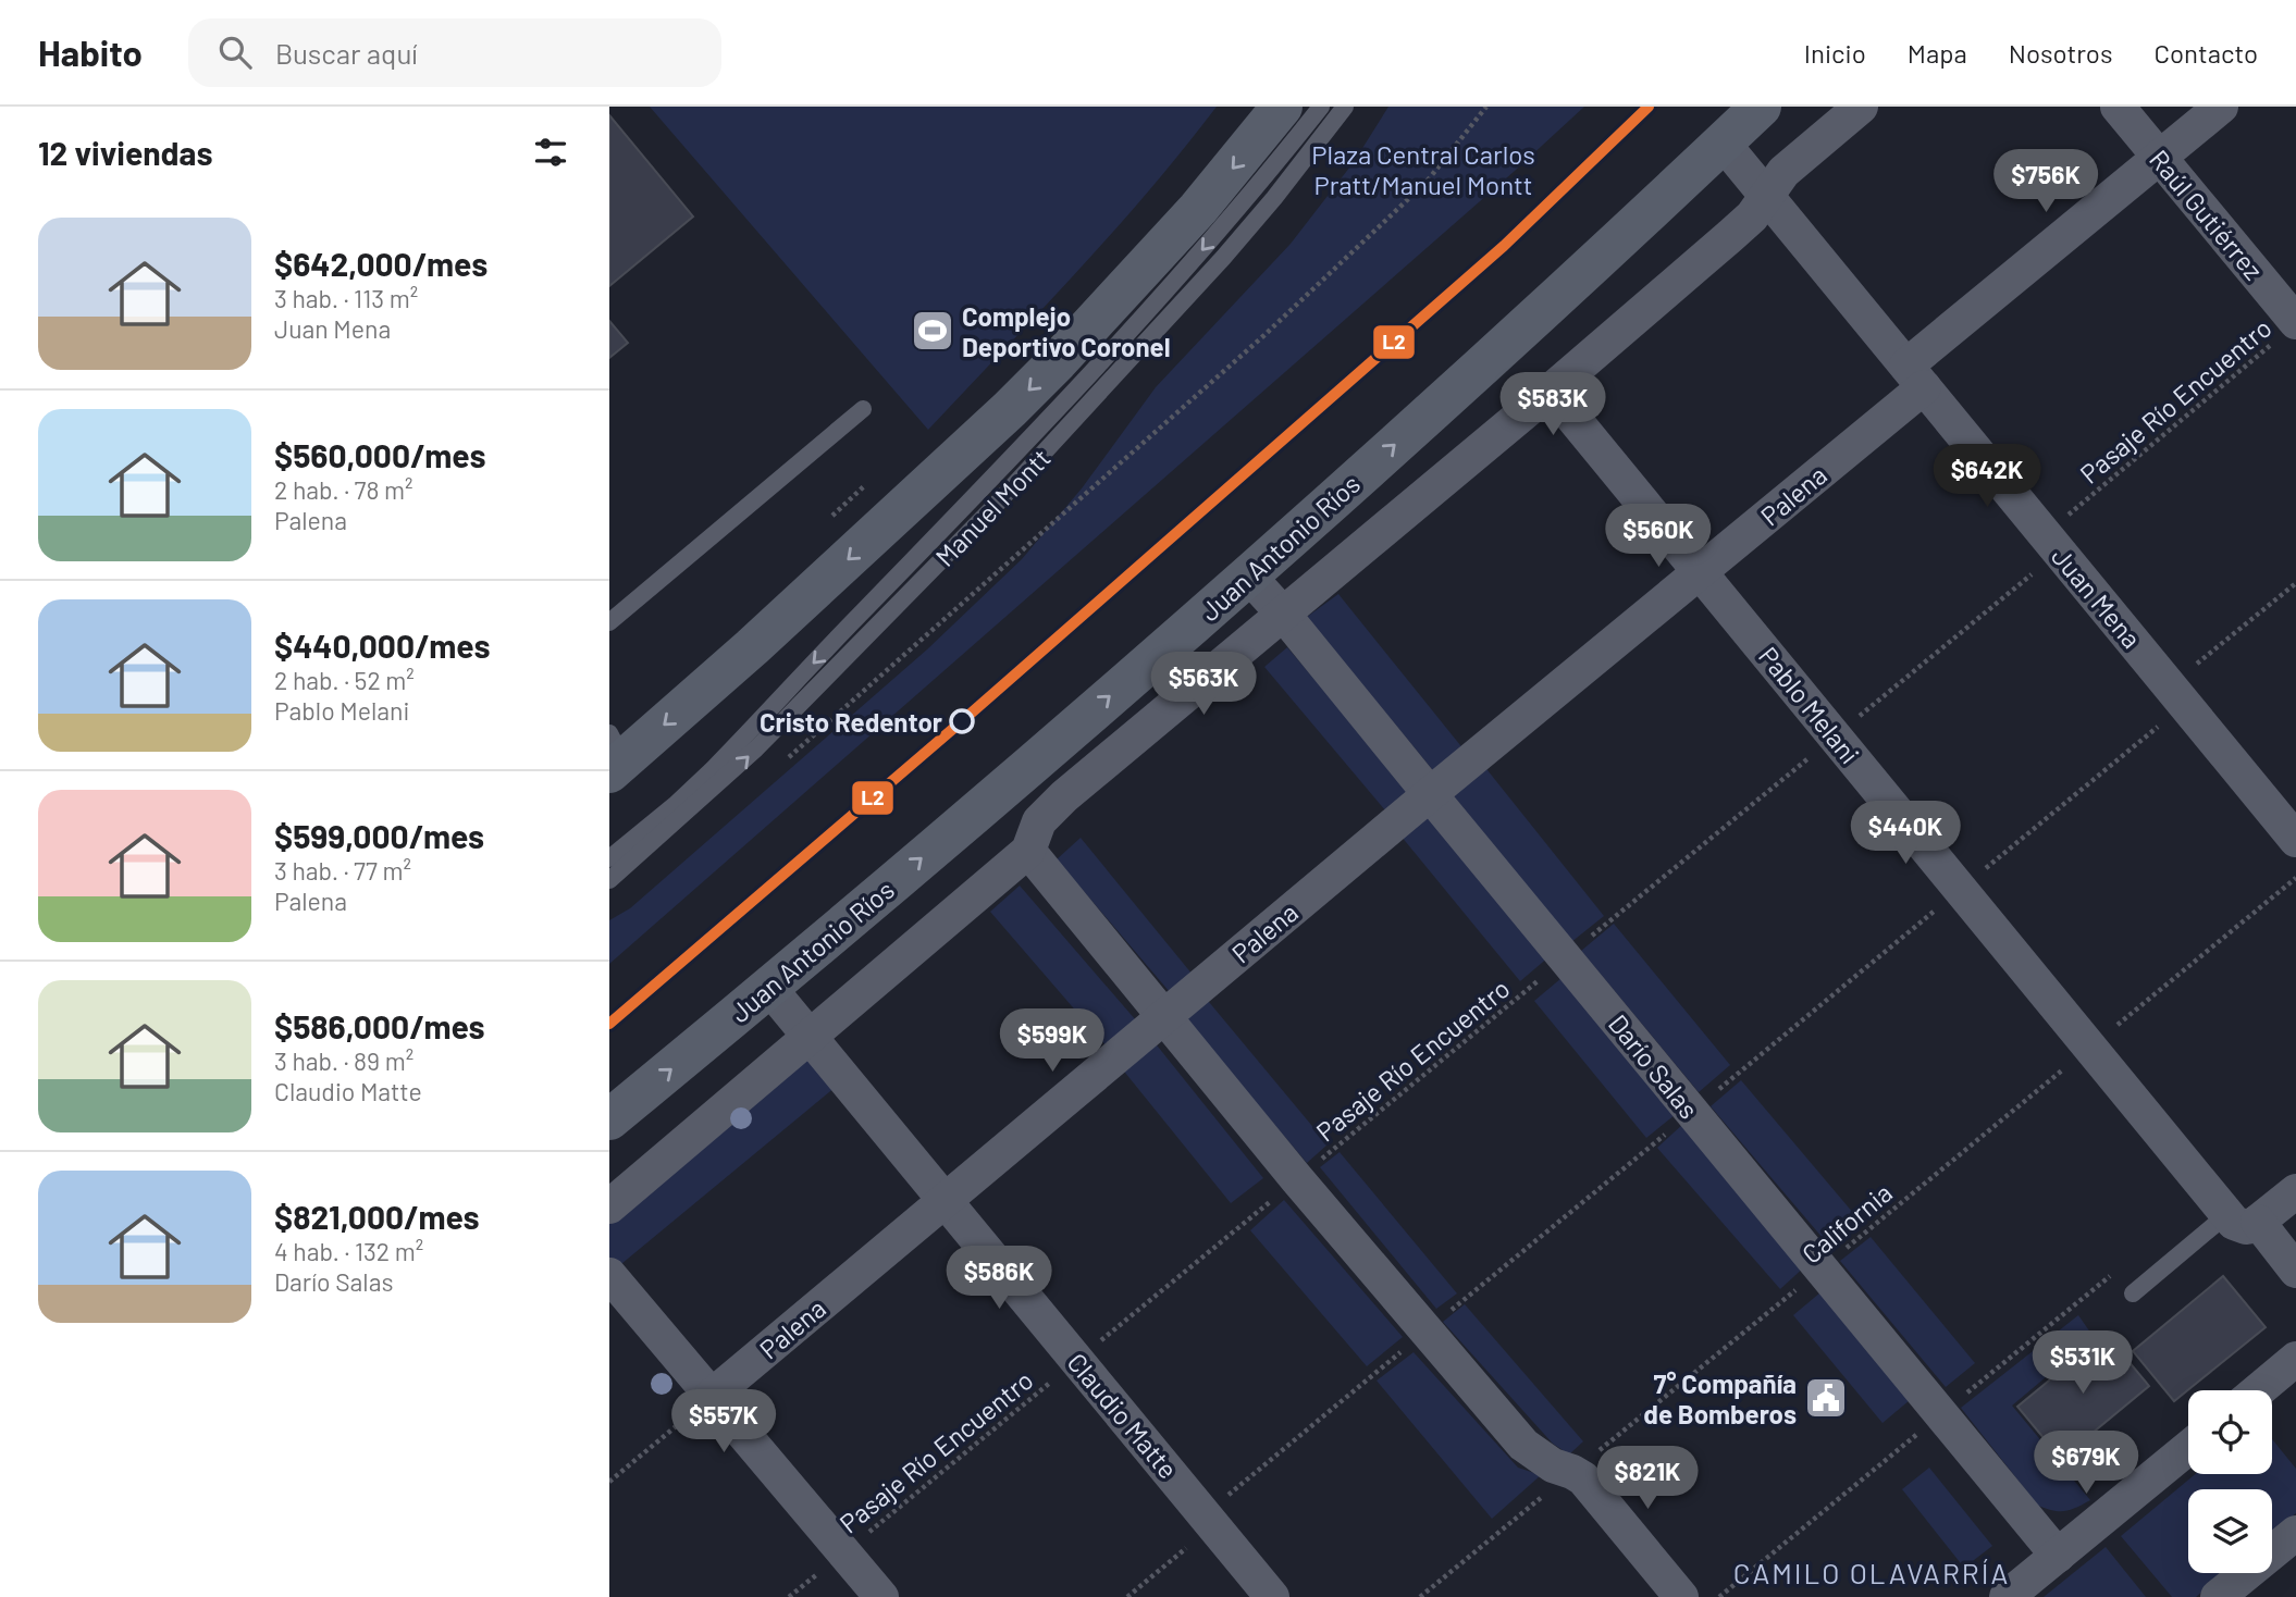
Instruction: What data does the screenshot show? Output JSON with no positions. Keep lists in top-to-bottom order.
{
  "streets": {
    "main road": ["Manuel Montt", "Juan Antonio Ríos"],
    "street": [
      "Raúl Gutiérrez",
      "Palena",
      "Juan Mena",
      "Pablo Melani",
      "Darío Salas",
      "Claudio Matte"
    ],
    "path": ["Pasaje Río Encuentro", "California"]
  },
  "crossings": [
    ["Raúl Gutiérrez", "Pasaje Río Encuentro"],
    ["Raúl Gutiérrez", "Palena"],
    ["Pasaje Río Encuentro", "Juan Mena"],
    ["Pasaje Río Encuentro", "Pablo Melani"],
    ["Pasaje Río Encuentro", "Darío Salas"],
    ["Pasaje Río Encuentro", "Claudio Matte"],
    ["Palena", "Juan Mena"],
    ["Palena", "Pablo Melani"],
    ["Palena", "Darío Salas"],
    ["Palena", "Claudio Matte"],
    ["Juan Antonio Ríos", "Juan Mena"],
    ["Juan Antonio Ríos", "Darío Salas"],
    ["Juan Antonio Ríos", "Claudio Matte"],
    ["Pablo Melani", "California"],
    ["Darío Salas", "California"]
  ],
  "one_way": ["Juan Antonio Ríos"],
  "districts": ["CAMILO OLAVARRÍA"],
  "parks": ["Plaza Central Carlos Pratt/Manuel Montt"],
  "places": {
    "sports": ["Complejo Deportivo Coronel"],
    "other": ["Cristo Redentor"],
    "public building": ["7° Compañía de Bomberos"]
  },
  "lines": ["transit line L2"],
  "page": {
    "header": "Habito",
    "search": "Buscar aquí",
    "nav": [
      "Inicio",
      "Mapa",
      "Nosotros",
      "Contacto"
    ],
    "heading": "12 viviendas",
    "price": [
      "$756K",
      "$583K",
      "$642K",
      "$560K",
      "$563K",
      "$440K",
      "$599K",
      "$586K",
      "$531K",
      "$557K",
      "$679K",
      "$821K"
    ],
    "list": [
      {
        "name": "$642,000/mes",
        "note": "3 hab. · 113 m² · Juan Mena"
      },
      {
        "name": "$560,000/mes",
        "note": "2 hab. · 78 m² · Palena"
      },
      {
        "name": "$440,000/mes",
        "note": "2 hab. · 52 m² · Pablo Melani"
      },
      {
        "name": "$599,000/mes",
        "note": "3 hab. · 77 m² · Palena"
      },
      {
        "name": "$586,000/mes",
        "note": "3 hab. · 89 m² · Claudio Matte"
      },
      {
        "name": "$821,000/mes",
        "note": "4 hab. · 132 m² · Darío Salas"
      }
    ]
  }
}
